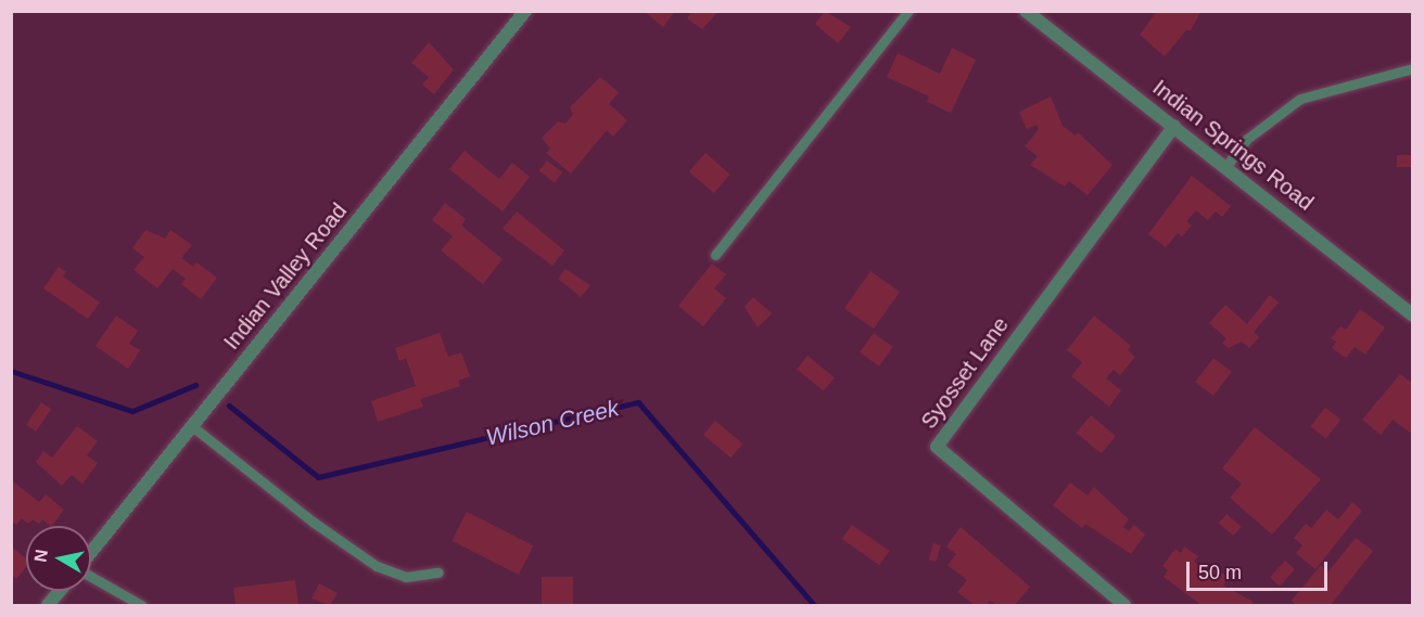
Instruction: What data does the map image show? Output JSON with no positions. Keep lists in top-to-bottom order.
{
  "streets": {
    "street": ["Indian Springs Road", "Indian Valley Road", "Syosset Lane"]
  },
  "crossings": [
    ["Indian Springs Road", "Syosset Lane"]
  ],
  "water": ["Wilson Creek"],
  "scale_bar": "50 m",
  "north": "left"
}
